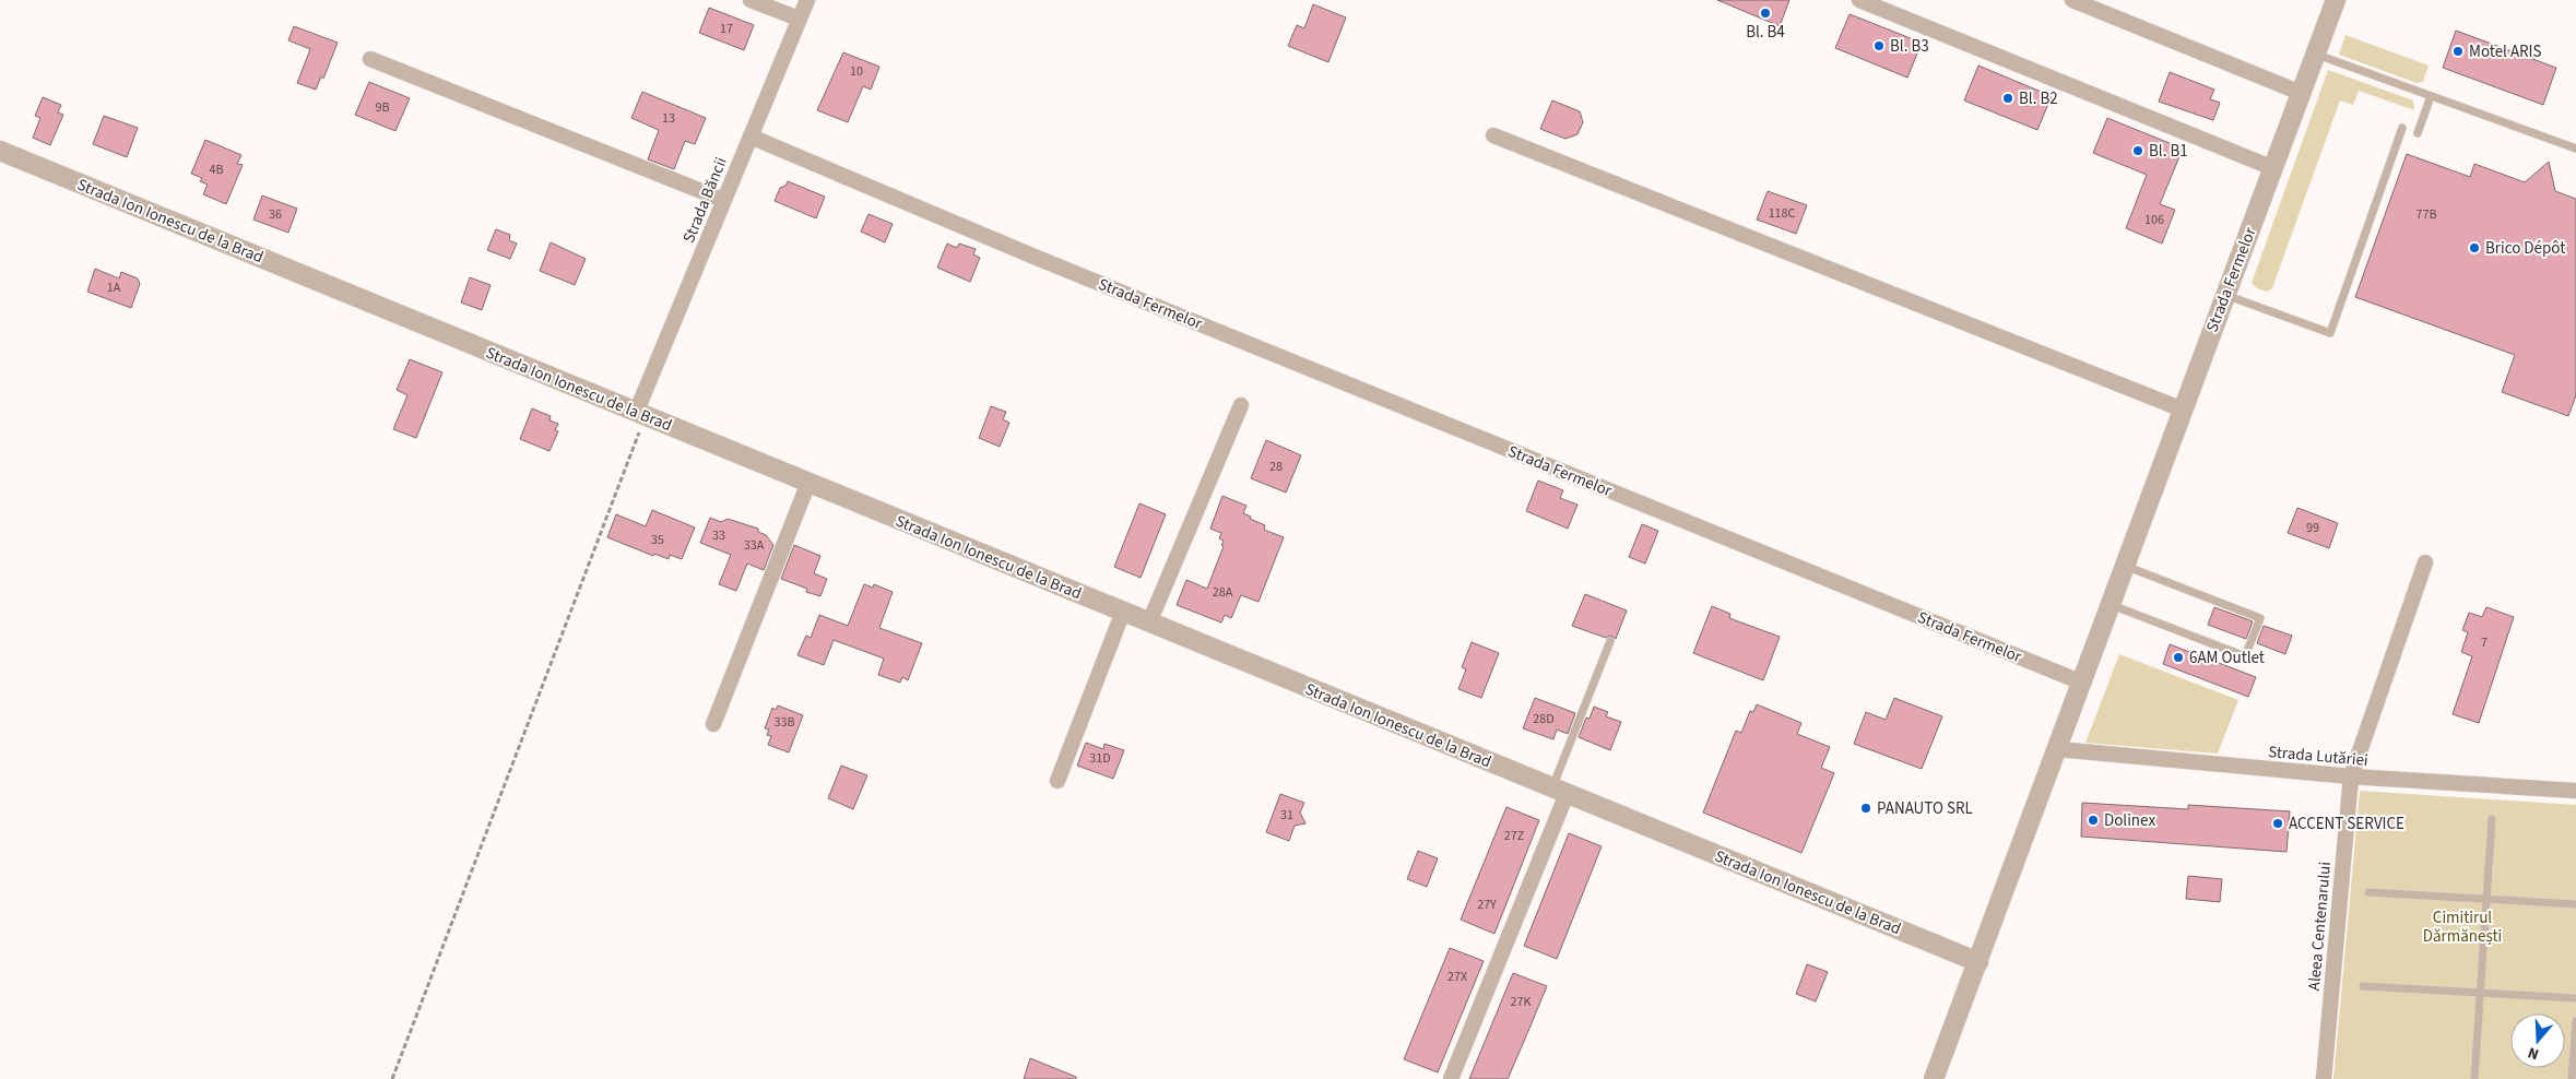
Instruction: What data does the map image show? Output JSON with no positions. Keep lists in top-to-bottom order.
{
  "streets": {
    "street": [
      "Strada Băncii",
      "Strada Ion Ionescu de la Brad",
      "Strada Fermelor",
      "Strada Lutăriei",
      "Aleea Centenarului"
    ]
  },
  "crossings": [
    ["Strada Băncii", "Strada Ion Ionescu de la Brad"],
    ["Strada Băncii", "Strada Fermelor"],
    ["Strada Ion Ionescu de la Brad", "Strada Fermelor"],
    ["Strada Fermelor", "Strada Lutăriei"],
    ["Strada Lutăriei", "Aleea Centenarului"]
  ],
  "parks": ["Cimitirul Dărmănești"],
  "places": [
    "Bl. B4",
    "Bl. B3",
    "Motel ARIS",
    "Bl. B2",
    "Bl. B1",
    "Brico Dépôt",
    "6AM Outlet",
    "PANAUTO SRL",
    "Dolinex",
    "ACCENT SERVICE"
  ],
  "house_numbers": [
    "17",
    "10",
    "9B",
    "13",
    "4B",
    "118C",
    "36",
    "77B",
    "106",
    "1A",
    "28",
    "99",
    "33",
    "35",
    "33A",
    "28A",
    "7",
    "28D",
    "33B",
    "31D",
    "31",
    "27Z",
    "27Y",
    "27X",
    "27K"
  ],
  "north": "bottom"
}
